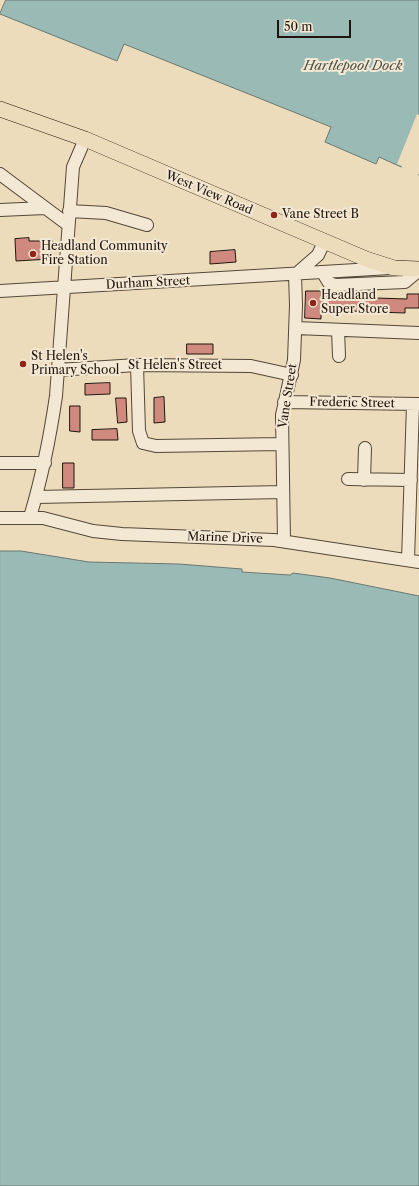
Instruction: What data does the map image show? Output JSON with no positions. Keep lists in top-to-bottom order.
{
  "streets": {
    "main road": ["West View Road"],
    "street": [
      "Durham Street",
      "St Helen's Street",
      "Vane Street",
      "Frederic Street",
      "Marine Drive"
    ]
  },
  "crossings": [
    ["West View Road", "Durham Street"],
    ["Durham Street", "Vane Street"],
    ["St Helen's Street", "Vane Street"],
    ["Vane Street", "Frederic Street"],
    ["Vane Street", "Marine Drive"]
  ],
  "water": ["Hartlepool Dock"],
  "places": [
    "Vane Street B",
    "Headland Community Fire Station",
    "Headland Super Store",
    "St Helen's Primary School"
  ],
  "scale_bar": "50 m"
}
